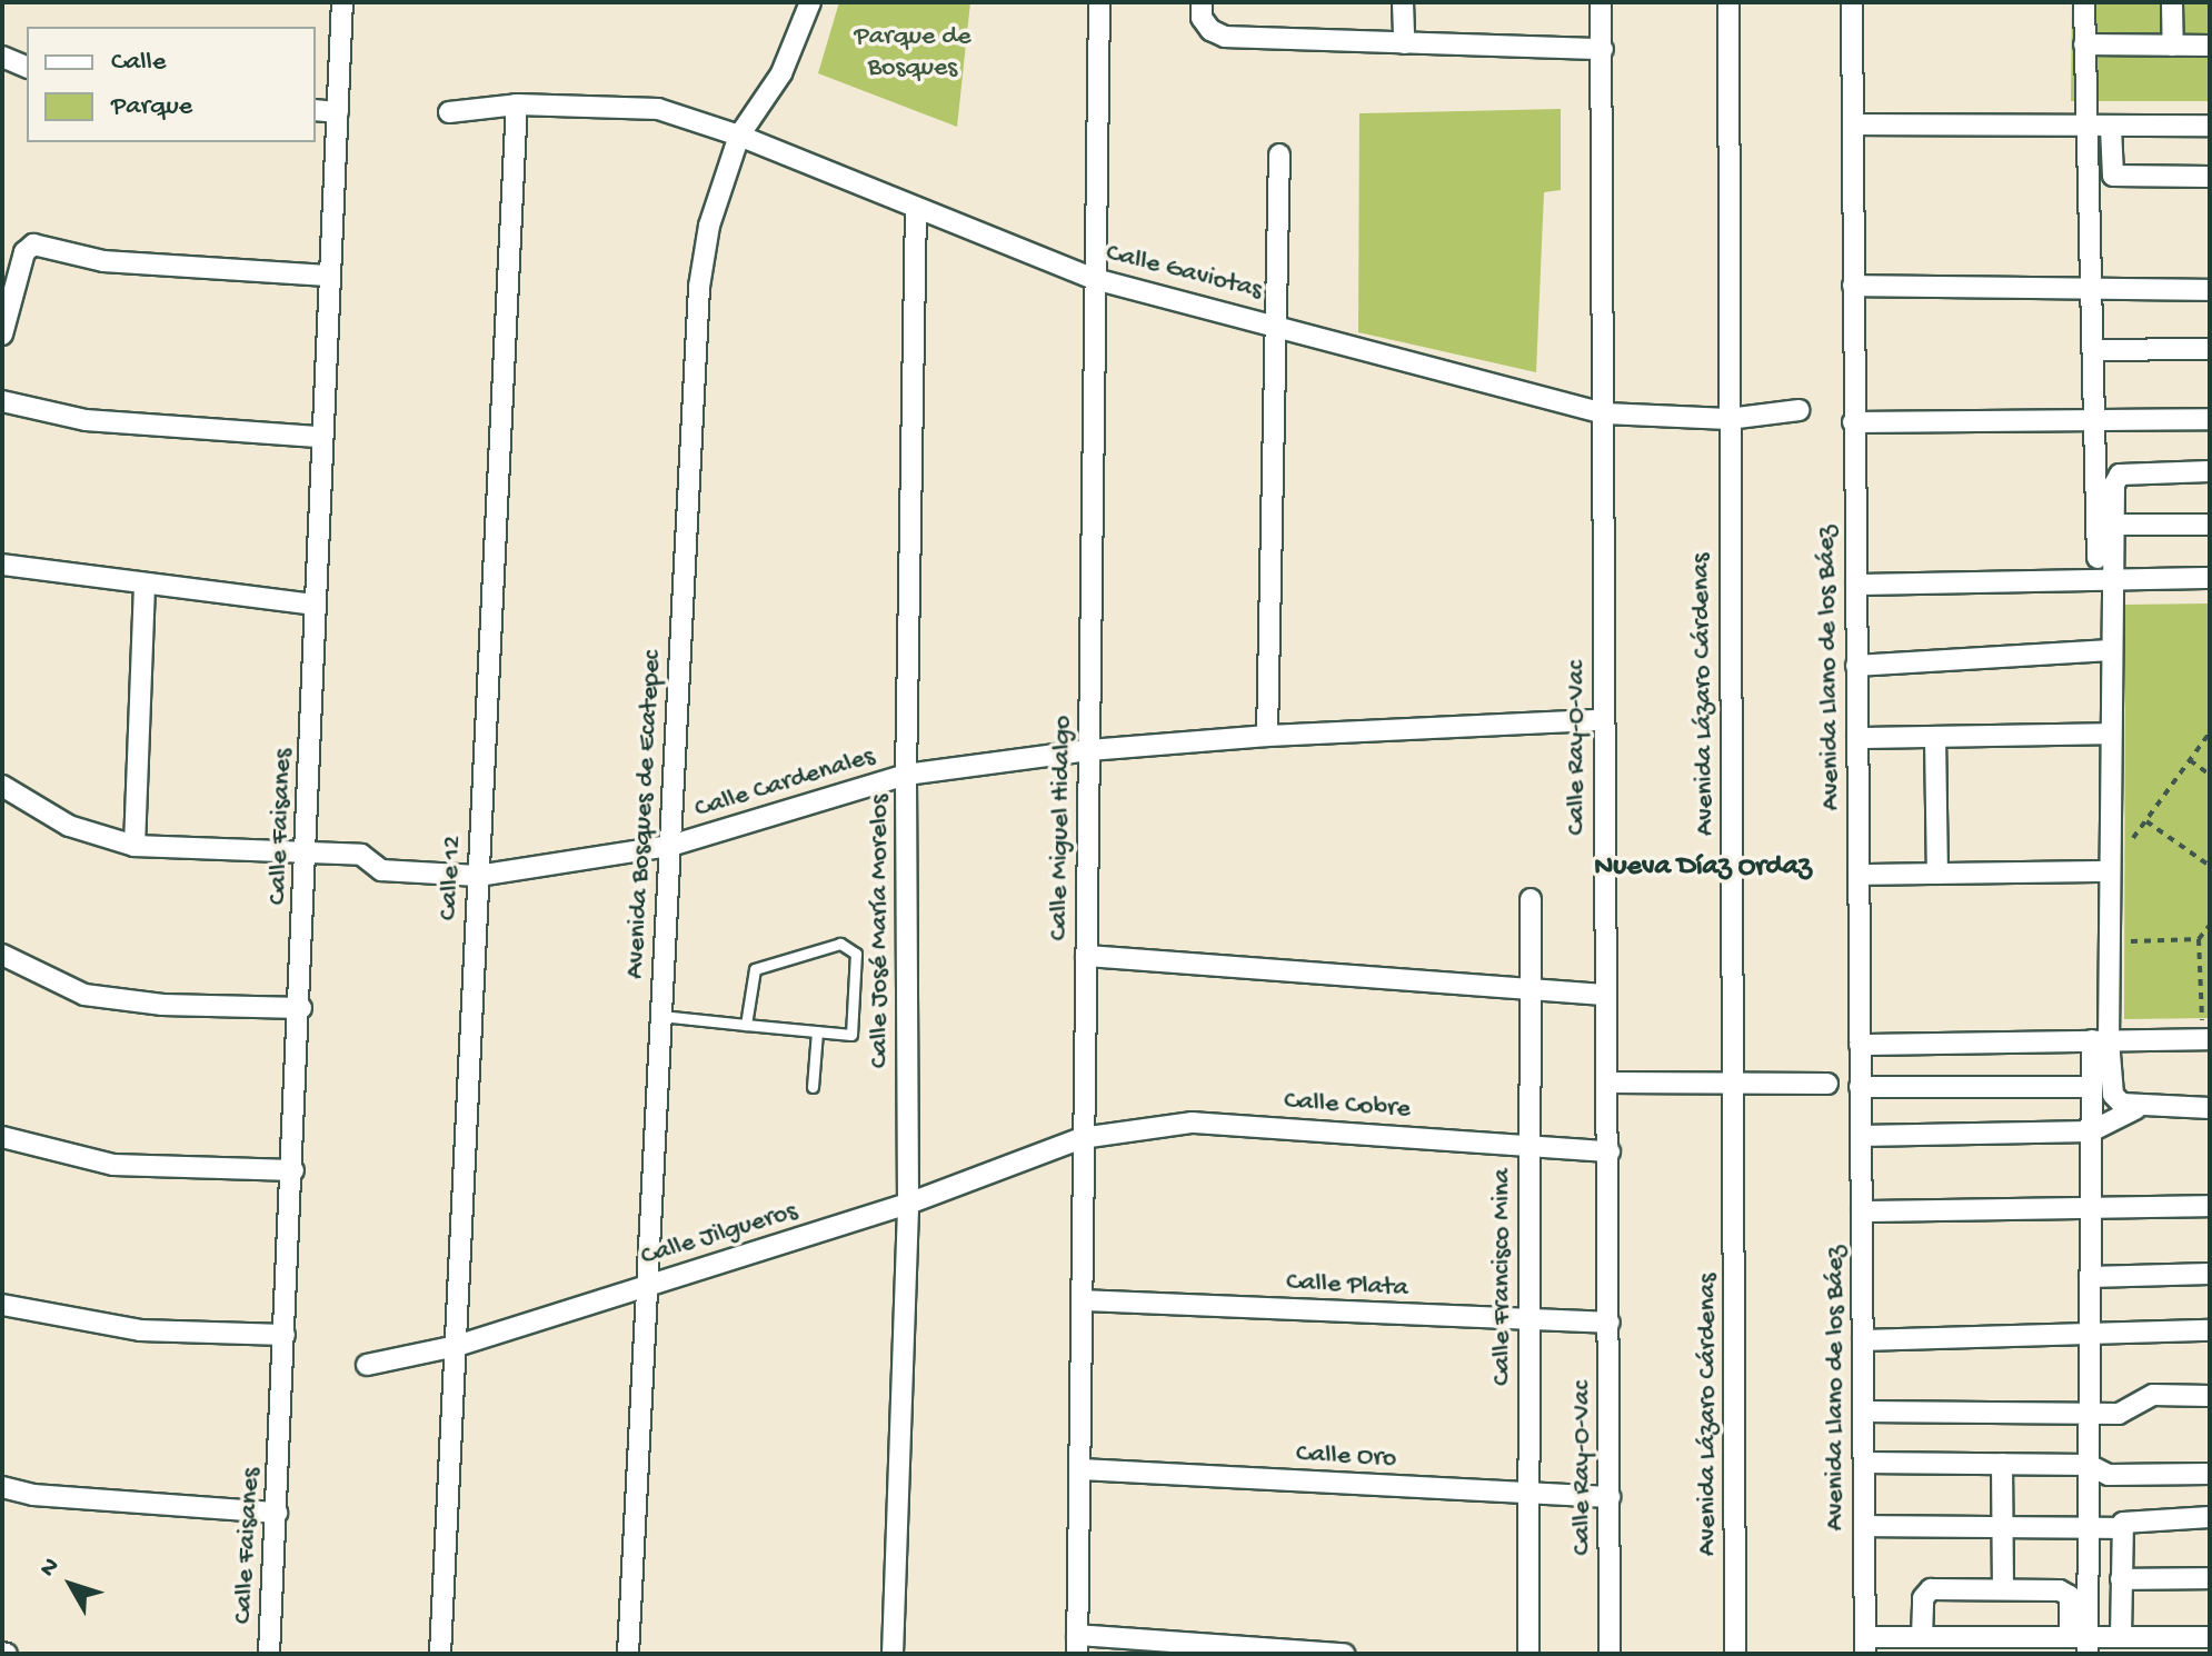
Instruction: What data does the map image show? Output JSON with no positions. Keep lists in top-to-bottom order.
{
  "streets": {
    "street": [
      "Calle Gaviotas",
      "Avenida Llano de los Báez",
      "Avenida Lázaro Cárdenas",
      "Calle Ray-O-Vac",
      "Calle Cardenales",
      "Avenida Bosques de Ecatepec",
      "Calle Faisanes",
      "Calle Miguel Hidalgo",
      "Calle 12",
      "Calle José María Morelos",
      "Calle Cobre",
      "Calle Jilgueros",
      "Calle Francisco Mina",
      "Calle Plata",
      "Calle Oro"
    ]
  },
  "crossings": [
    ["Calle Gaviotas", "Avenida Lázaro Cárdenas"],
    ["Calle Gaviotas", "Calle Ray-O-Vac"],
    ["Calle Gaviotas", "Avenida Bosques de Ecatepec"],
    ["Calle Gaviotas", "Calle Miguel Hidalgo"],
    ["Calle Gaviotas", "Calle 12"],
    ["Calle Gaviotas", "Calle José María Morelos"],
    ["Calle Ray-O-Vac", "Calle Cardenales"],
    ["Calle Ray-O-Vac", "Calle Cobre"],
    ["Calle Ray-O-Vac", "Calle Plata"],
    ["Calle Ray-O-Vac", "Calle Oro"],
    ["Calle Cardenales", "Avenida Bosques de Ecatepec"],
    ["Calle Cardenales", "Calle Faisanes"],
    ["Calle Cardenales", "Calle Miguel Hidalgo"],
    ["Calle Cardenales", "Calle 12"],
    ["Calle Cardenales", "Calle José María Morelos"],
    ["Avenida Bosques de Ecatepec", "Calle Jilgueros"],
    ["Calle Miguel Hidalgo", "Calle Cobre"],
    ["Calle Miguel Hidalgo", "Calle Jilgueros"],
    ["Calle Miguel Hidalgo", "Calle Plata"],
    ["Calle Miguel Hidalgo", "Calle Oro"],
    ["Calle 12", "Calle Jilgueros"],
    ["Calle José María Morelos", "Calle Jilgueros"],
    ["Calle Cobre", "Calle Jilgueros"],
    ["Calle Cobre", "Calle Francisco Mina"],
    ["Calle Francisco Mina", "Calle Plata"],
    ["Calle Francisco Mina", "Calle Oro"]
  ],
  "districts": ["Nueva Díaz Ordaz"],
  "parks": ["Parque de Bosques"],
  "legend": ["Calle", "Parque"],
  "north": "top left"
}
